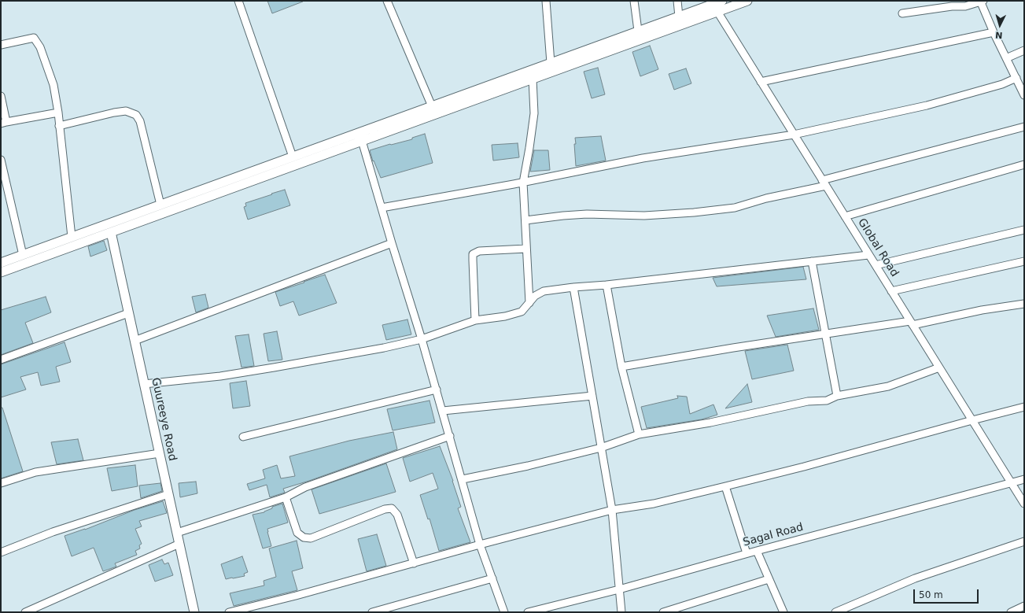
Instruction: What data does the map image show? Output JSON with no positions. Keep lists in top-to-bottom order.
{
  "streets": {
    "street": ["Global Road", "Guureeye Road", "Sagal Road"]
  },
  "crossings": [
    ["Global Road", "Sagal Road"]
  ],
  "scale_bar": "50 m",
  "north": "bottom"
}
